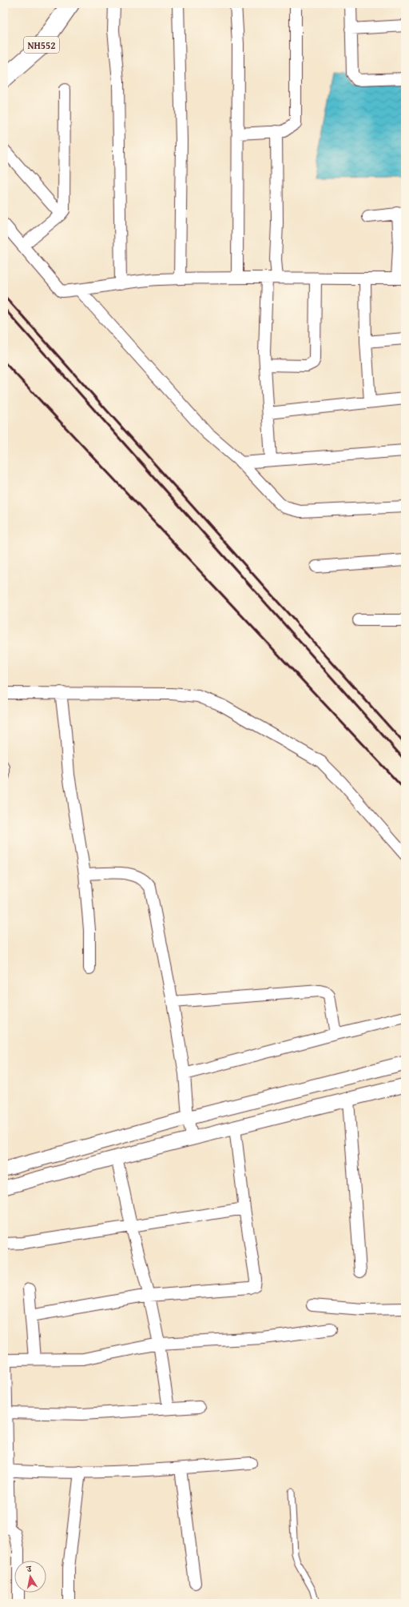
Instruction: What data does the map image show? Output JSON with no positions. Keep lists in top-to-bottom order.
{
  "streets": {
    "highway": ["NH552"]
  },
  "north": "top"
}
